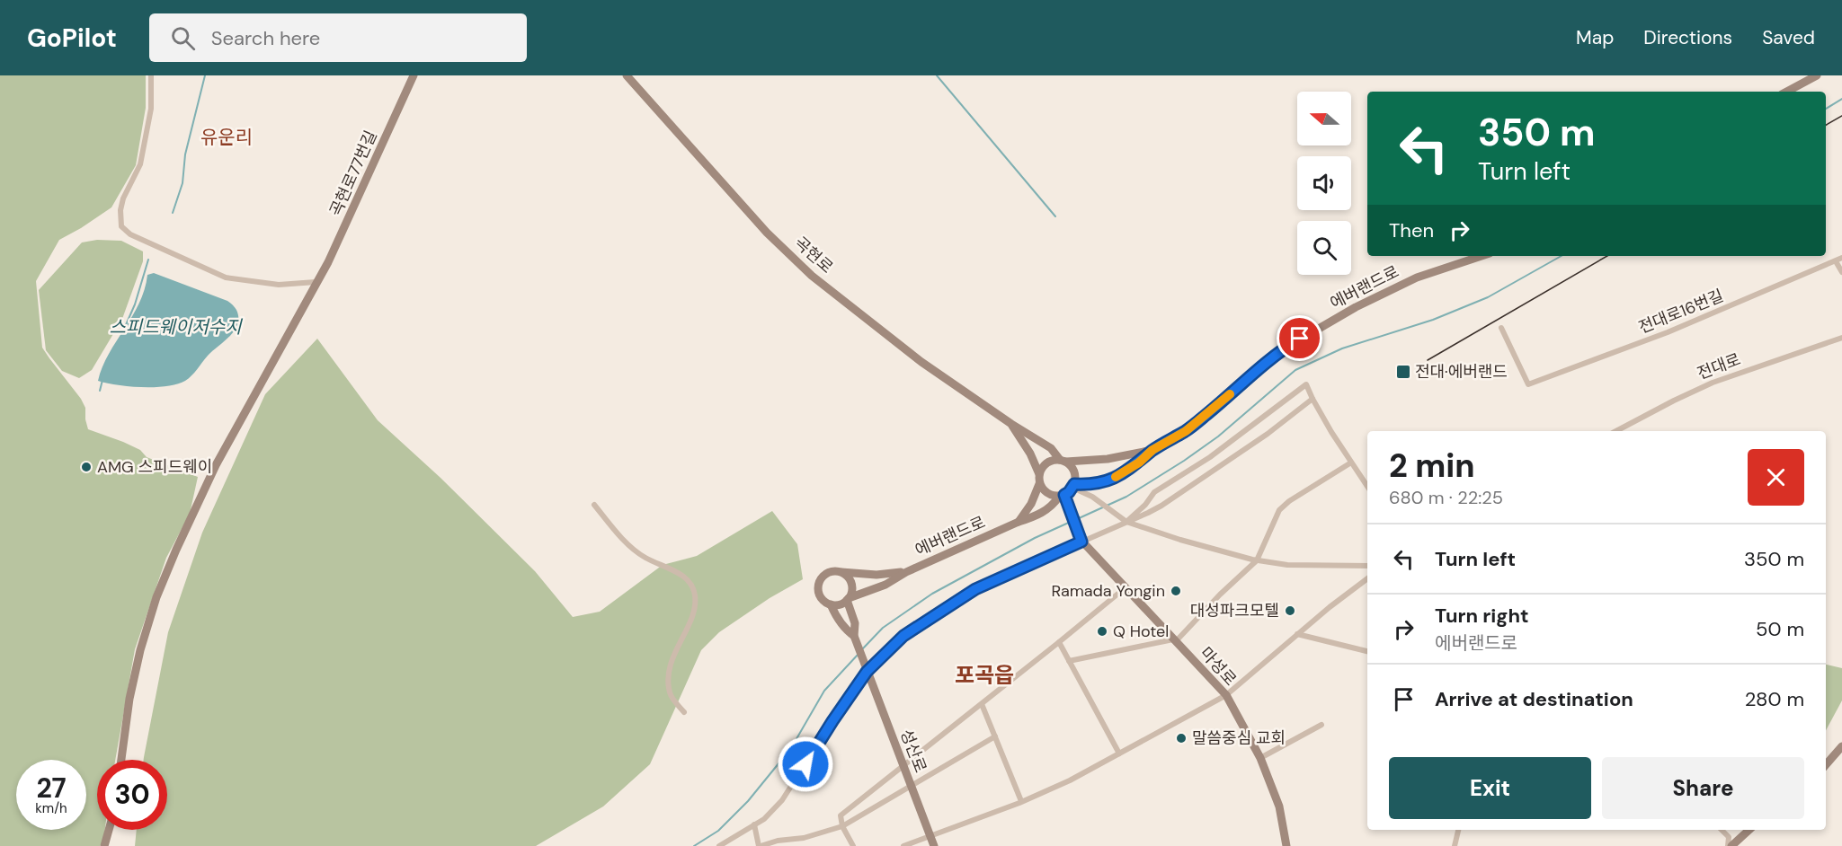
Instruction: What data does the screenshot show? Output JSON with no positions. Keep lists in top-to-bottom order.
{
  "streets": {
    "main road": [
      "곡현로77번길",
      "곡현로",
      "에버랜드로",
      "마성로",
      "성산로"
    ],
    "street": ["전대로16번길", "전대로"]
  },
  "crossings": [
    ["곡현로", "에버랜드로"]
  ],
  "districts": ["유운리", "포곡읍"],
  "water": ["스피드웨이저수지"],
  "places": {
    "transit": ["전대·에버랜드"],
    "other": [
      "AMG 스피드웨이",
      "Ramada Yongin",
      "대성파크모텔",
      "Q Hotel",
      "말씀중심 교회"
    ]
  },
  "north": "left",
  "page": {
    "header": "GoPilot",
    "search": "Search here",
    "nav": ["Map", "Directions", "Saved"],
    "turn": ["350 m", "Turn left"],
    "then": "Then",
    "heading": ["2 min", "680 m · 22:25"],
    "list": [
      {
        "name": "Turn left",
        "value": "350 m"
      },
      {
        "name": "Turn right",
        "note": "에버랜드로",
        "value": "50 m"
      },
      {
        "name": "Arrive at destination",
        "value": "280 m"
      }
    ],
    "buttons": ["Exit", "Share"],
    "speed": "27 km/h",
    "limit": "30"
  }
}
